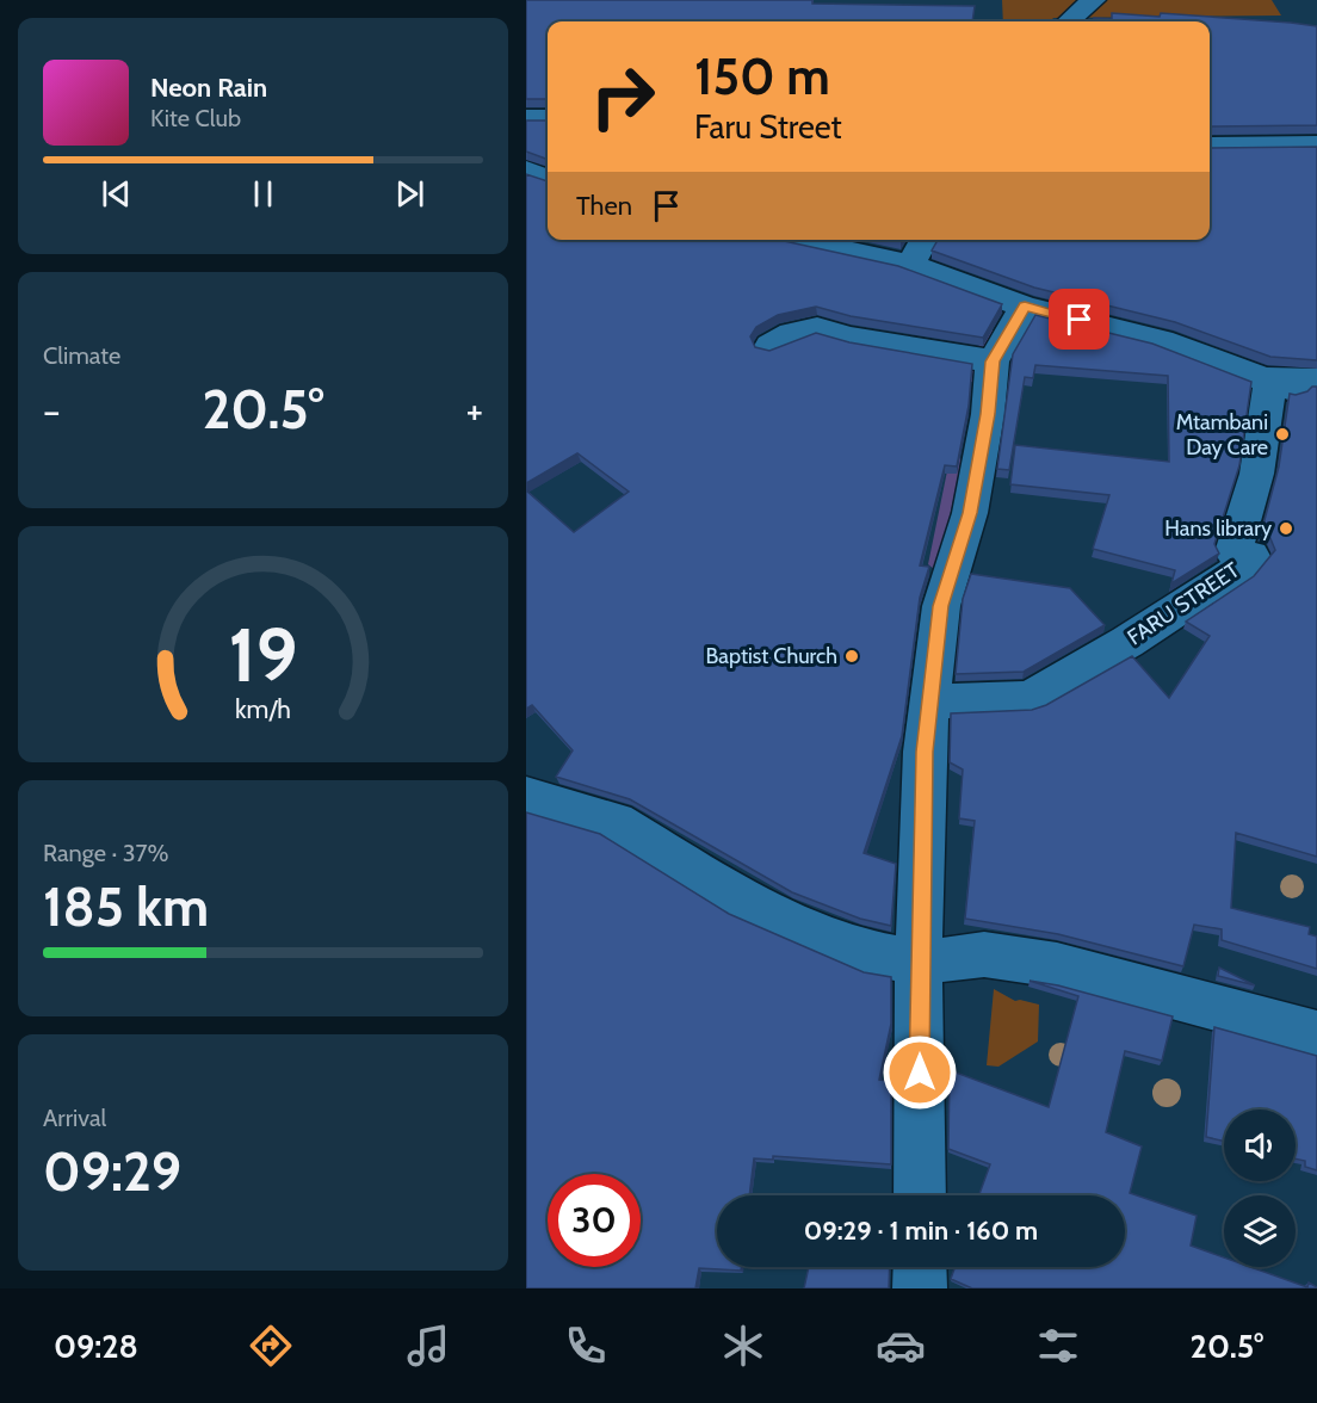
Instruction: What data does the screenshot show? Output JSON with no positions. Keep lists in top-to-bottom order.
{
  "streets": {
    "street": ["FARU STREET"]
  },
  "places": ["Mtambani Day Care", "Hans library", "Baptist Church"],
  "page": {
    "turn": ["150 m", "Faru Street"],
    "song": ["Neon Rain", "Kite Club"],
    "then": "Then",
    "tile": [
      "Climate",
      ["Range · 37%", "185 km"],
      ["Arrival", "09:29"]
    ],
    "heat": ["−", "20.5°", "+"],
    "limit": "30",
    "trip": "09:29 · 1 min · 160 m",
    "tabs": ["09:28", "20.5°"],
    "gauge": ["19", "km/h"]
  }
}
